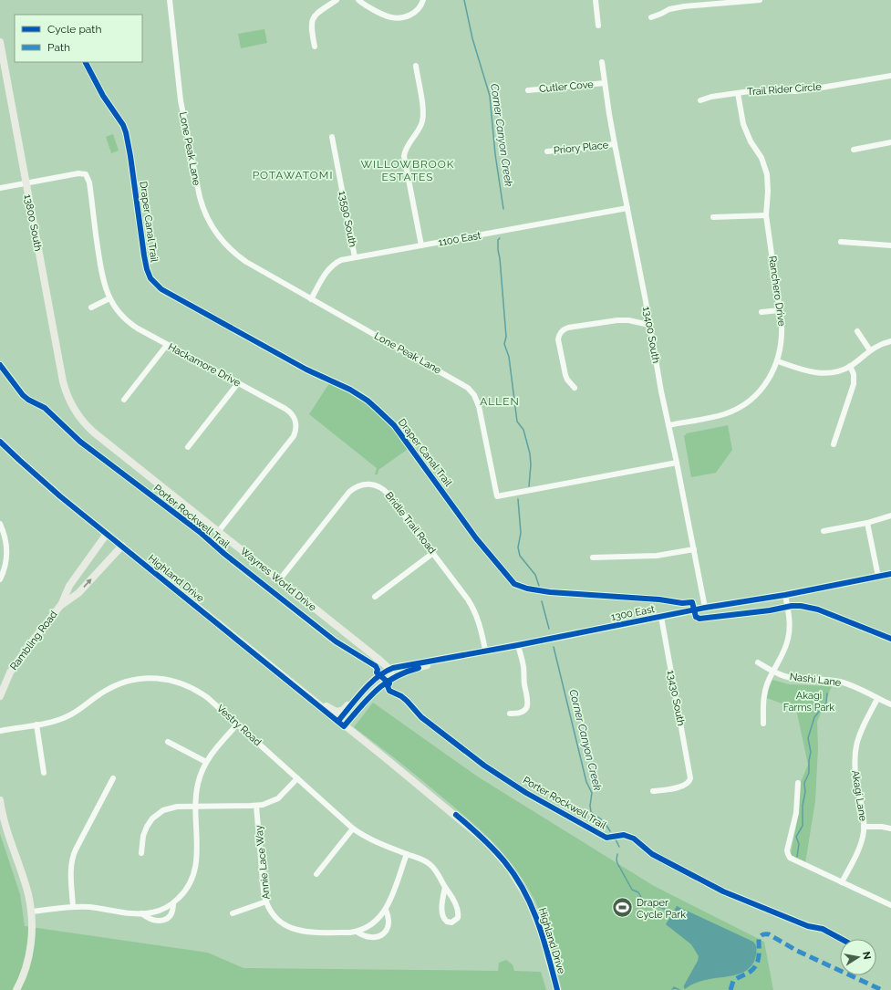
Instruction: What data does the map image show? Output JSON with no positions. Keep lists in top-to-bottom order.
{
  "streets": {
    "main road": [
      "13800 South",
      "Highland Drive",
      "Waynes World Drive",
      "1300 East",
      "Rambling Road"
    ],
    "street": [
      "Cutler Cove",
      "Trail Rider Circle",
      "Priory Place",
      "Lone Peak Lane",
      "13590 South",
      "1100 East",
      "Ranchero Drive",
      "13400 South",
      "Hackamore Drive",
      "Bridle Trail Road",
      "Nashi Lane",
      "13430 South",
      "Vestry Road",
      "Akagi Lane",
      "Annie Lace Way"
    ],
    "cycle path": ["Draper Canal Trail", "Porter Rockwell Trail"]
  },
  "crossings": [
    ["Cutler Cove", "13400 South"],
    ["Trail Rider Circle", "Ranchero Drive"],
    ["Priory Place", "13400 South"],
    ["Lone Peak Lane", "1100 East"],
    ["Lone Peak Lane", "13400 South"],
    ["13590 South", "1100 East"],
    ["13800 South", "Hackamore Drive"],
    ["13800 South", "Waynes World Drive"],
    ["1100 East", "13400 South"],
    ["Ranchero Drive", "13400 South"],
    ["13400 South", "1300 East"],
    ["Hackamore Drive", "Waynes World Drive"],
    ["Bridle Trail Road", "Waynes World Drive"],
    ["Bridle Trail Road", "1300 East"],
    ["Highland Drive", "1300 East"],
    ["Highland Drive", "Rambling Road"],
    ["Waynes World Drive", "1300 East"],
    ["1300 East", "Nashi Lane"],
    ["1300 East", "13430 South"],
    ["Nashi Lane", "Akagi Lane"],
    ["Vestry Road", "Annie Lace Way"]
  ],
  "districts": ["WILLOWBROOK ESTATES", "POTAWATOMI", "ALLEN"],
  "water": ["Corner Canyon Creek"],
  "parks": ["Akagi Farms Park"],
  "places": {
    "sports": ["Draper Cycle Park"]
  },
  "legend": ["Cycle path", "Path"],
  "north": "right"
}
